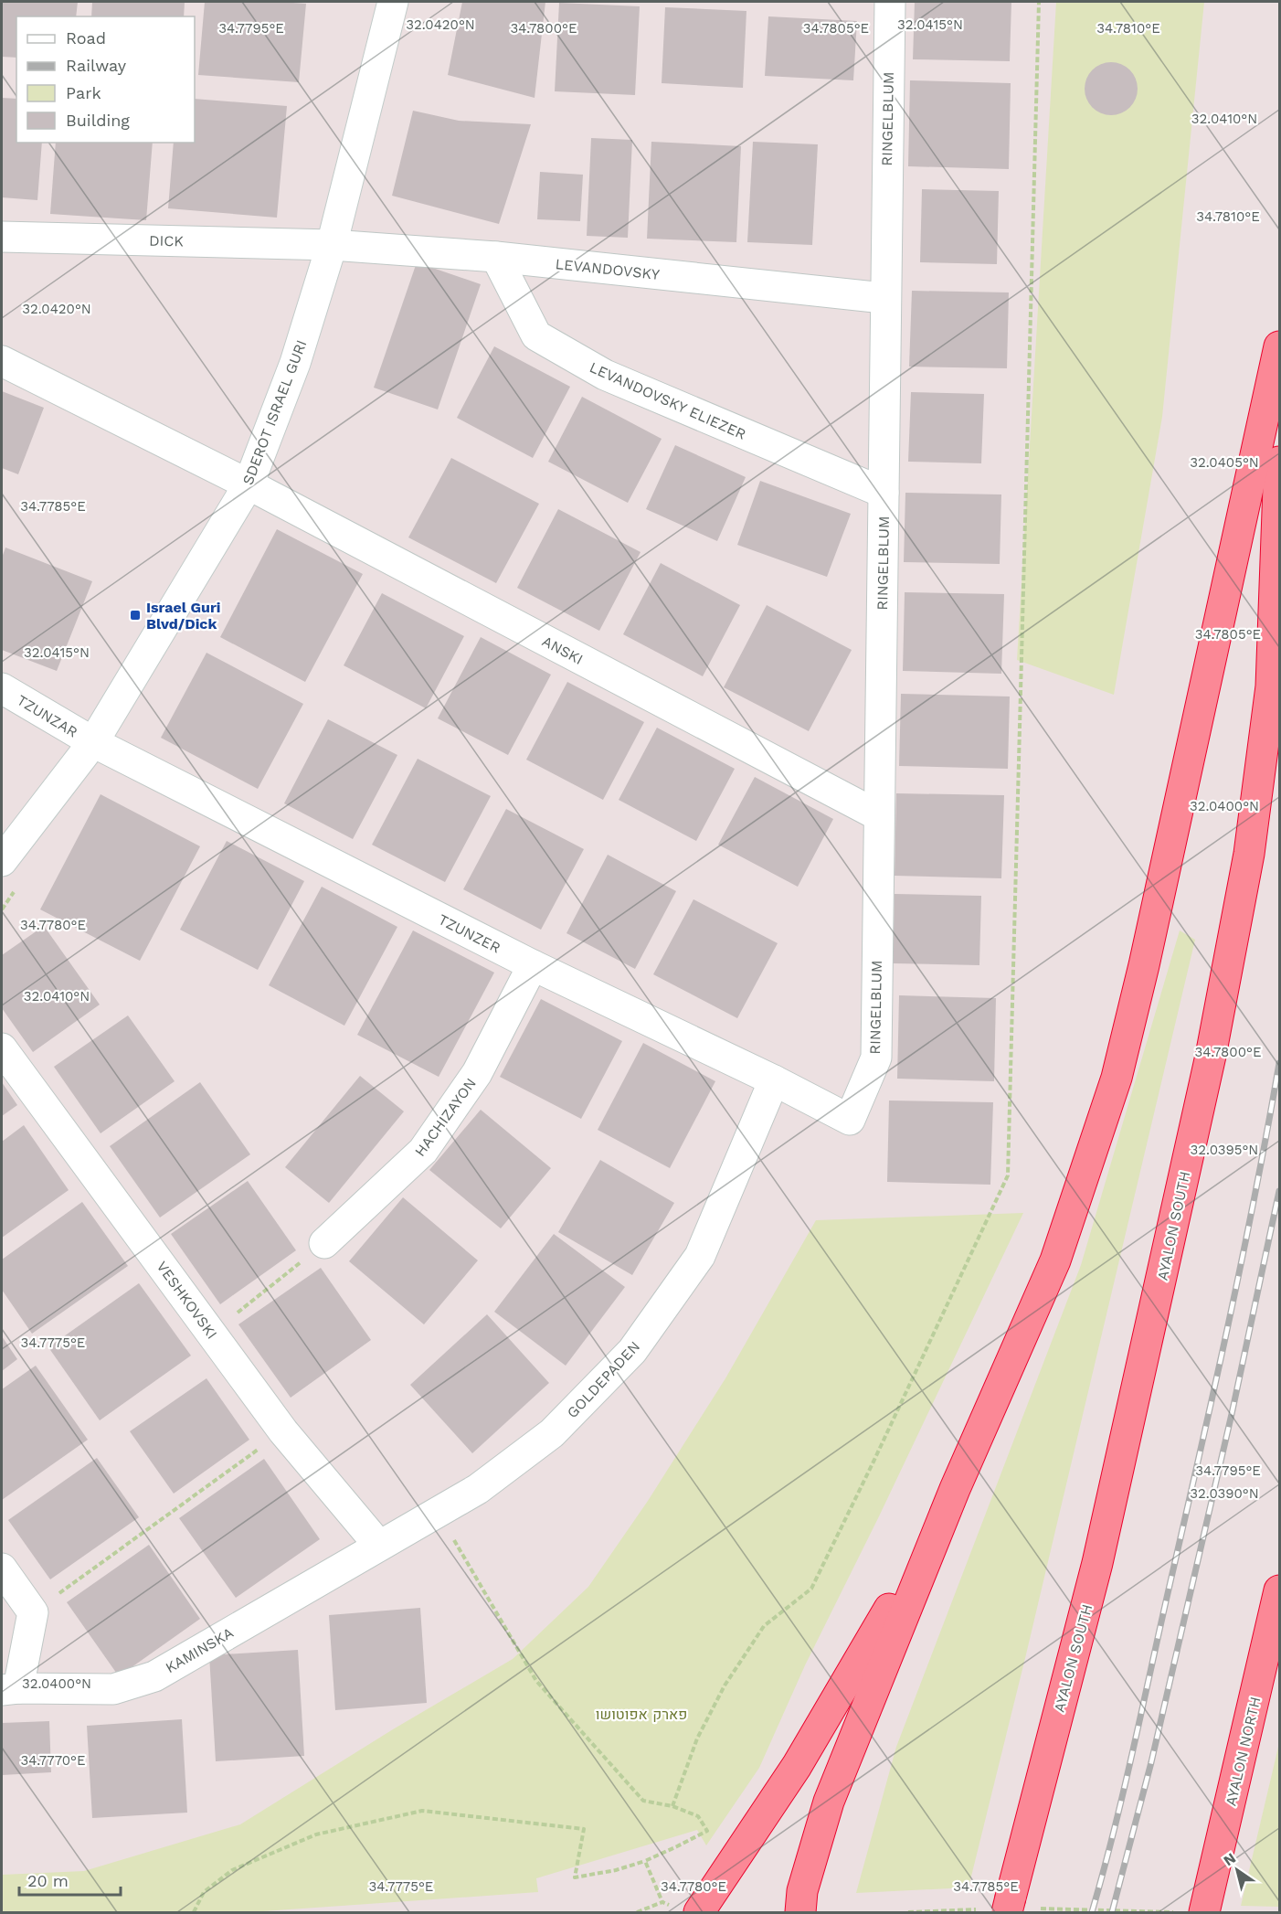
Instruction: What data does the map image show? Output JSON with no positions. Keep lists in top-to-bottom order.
{
  "streets": {
    "highway": ["AYALON SOUTH", "AYALON NORTH"],
    "street": [
      "RINGELBLUM",
      "DICK",
      "LEVANDOVSKY",
      "LEVANDOVSKY ELIEZER",
      "SDEROT ISRAEL GURI",
      "ANSKI",
      "TZUNZAR",
      "TZUNZER",
      "HACHIZAYON",
      "VESHKOVSKI",
      "GOLDEPADEN",
      "KAMINSKA"
    ]
  },
  "crossings": [
    ["RINGELBLUM", "LEVANDOVSKY"],
    ["RINGELBLUM", "LEVANDOVSKY ELIEZER"],
    ["RINGELBLUM", "ANSKI"],
    ["RINGELBLUM", "TZUNZER"],
    ["DICK", "LEVANDOVSKY"],
    ["DICK", "SDEROT ISRAEL GURI"],
    ["LEVANDOVSKY", "LEVANDOVSKY ELIEZER"],
    ["LEVANDOVSKY", "SDEROT ISRAEL GURI"],
    ["SDEROT ISRAEL GURI", "ANSKI"],
    ["SDEROT ISRAEL GURI", "TZUNZAR"],
    ["SDEROT ISRAEL GURI", "TZUNZER"],
    ["TZUNZAR", "TZUNZER"],
    ["TZUNZER", "HACHIZAYON"],
    ["TZUNZER", "GOLDEPADEN"],
    ["VESHKOVSKI", "GOLDEPADEN"],
    ["VESHKOVSKI", "KAMINSKA"],
    ["GOLDEPADEN", "KAMINSKA"]
  ],
  "parks": ["פארק אפוטושו"],
  "places": {
    "transit": ["Israel Guri Blvd/Dick"]
  },
  "legend": [
    "Road",
    "Railway",
    "Park",
    "Building"
  ],
  "scale_bar": "20 m",
  "north": "top left",
  "coordinates": [
    "32.0420°N",
    "32.0415°N",
    "34.7800°E",
    "34.7810°E",
    "34.7795°E",
    "34.7805°E",
    "32.0410°N",
    "32.0405°N",
    "34.7785°E",
    "32.0400°N",
    "34.7780°E",
    "32.0395°N",
    "34.7775°E",
    "32.0390°N",
    "34.7770°E"
  ]
}
